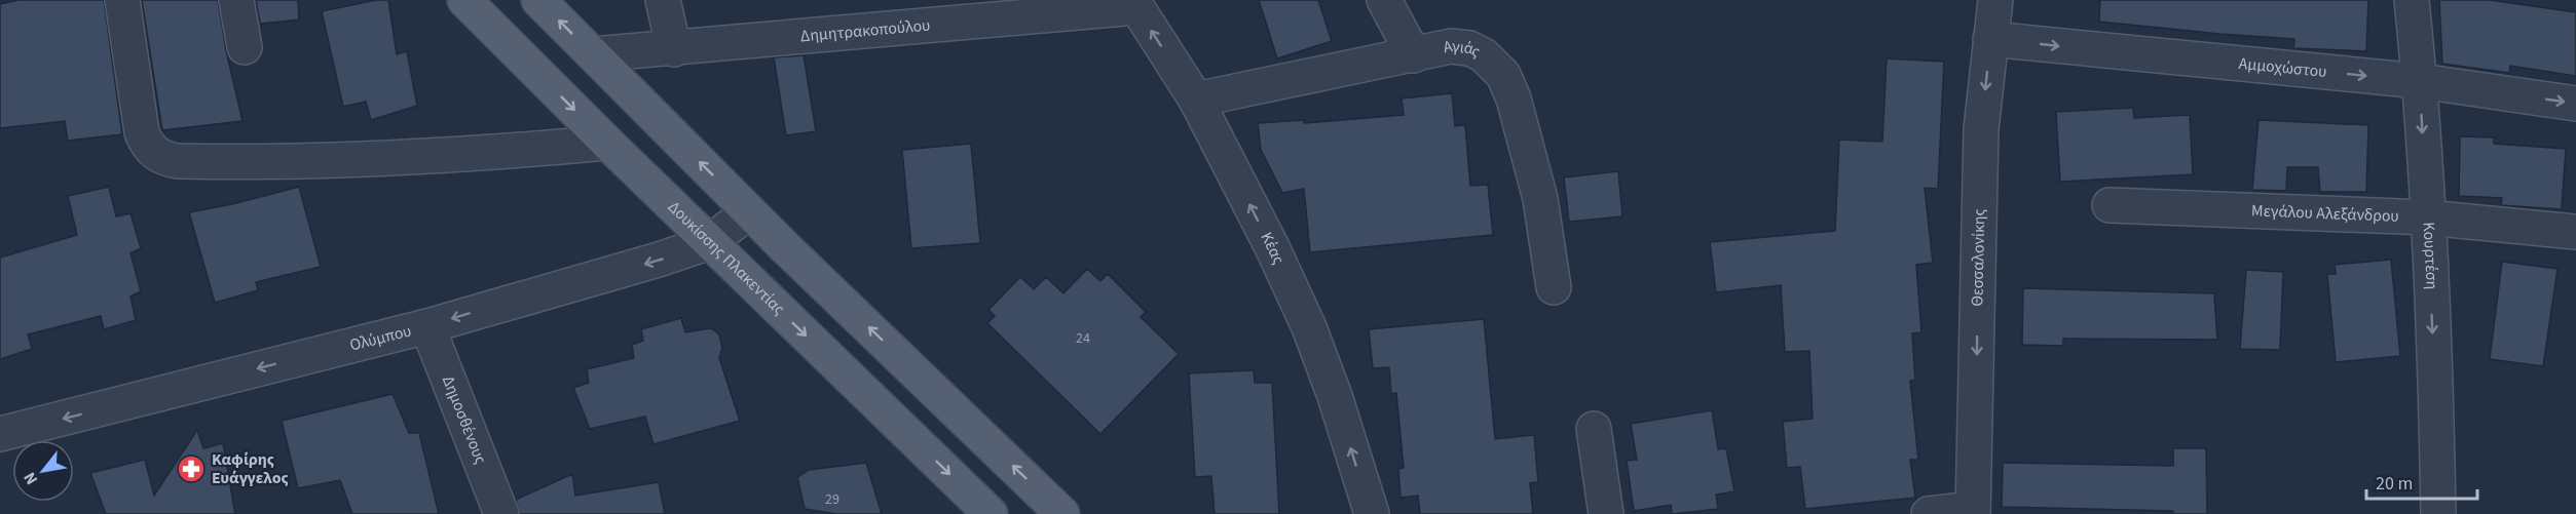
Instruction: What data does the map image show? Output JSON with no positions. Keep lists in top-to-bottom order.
{
  "streets": {
    "main road": ["Δουκίσσης Πλακεντίας"],
    "street": [
      "Δημητρακοπούλου",
      "Αγιάς",
      "Αμμοχώστου",
      "Μεγάλου Αλεξάνδρου",
      "Κέας",
      "Θεσσαλονίκης",
      "Κουρτέση",
      "Ολύμπου",
      "Δημοσθένους"
    ]
  },
  "crossings": [
    ["Δημητρακοπούλου", "Κέας"],
    ["Αγιάς", "Κέας"],
    ["Αμμοχώστου", "Θεσσαλονίκης"],
    ["Αμμοχώστου", "Κουρτέση"],
    ["Μεγάλου Αλεξάνδρου", "Κουρτέση"],
    ["Δουκίσσης Πλακεντίας", "Ολύμπου"],
    ["Ολύμπου", "Δημοσθένους"]
  ],
  "one_way": [
    "Αμμοχώστου",
    "Κέας",
    "Θεσσαλονίκης",
    "Κουρτέση",
    "Ολύμπου"
  ],
  "places": {
    "pharmacy": ["Καφίρης Ευάγγελος"]
  },
  "house_numbers": ["24", "29"],
  "scale_bar": "20 m",
  "north": "bottom left"
}
